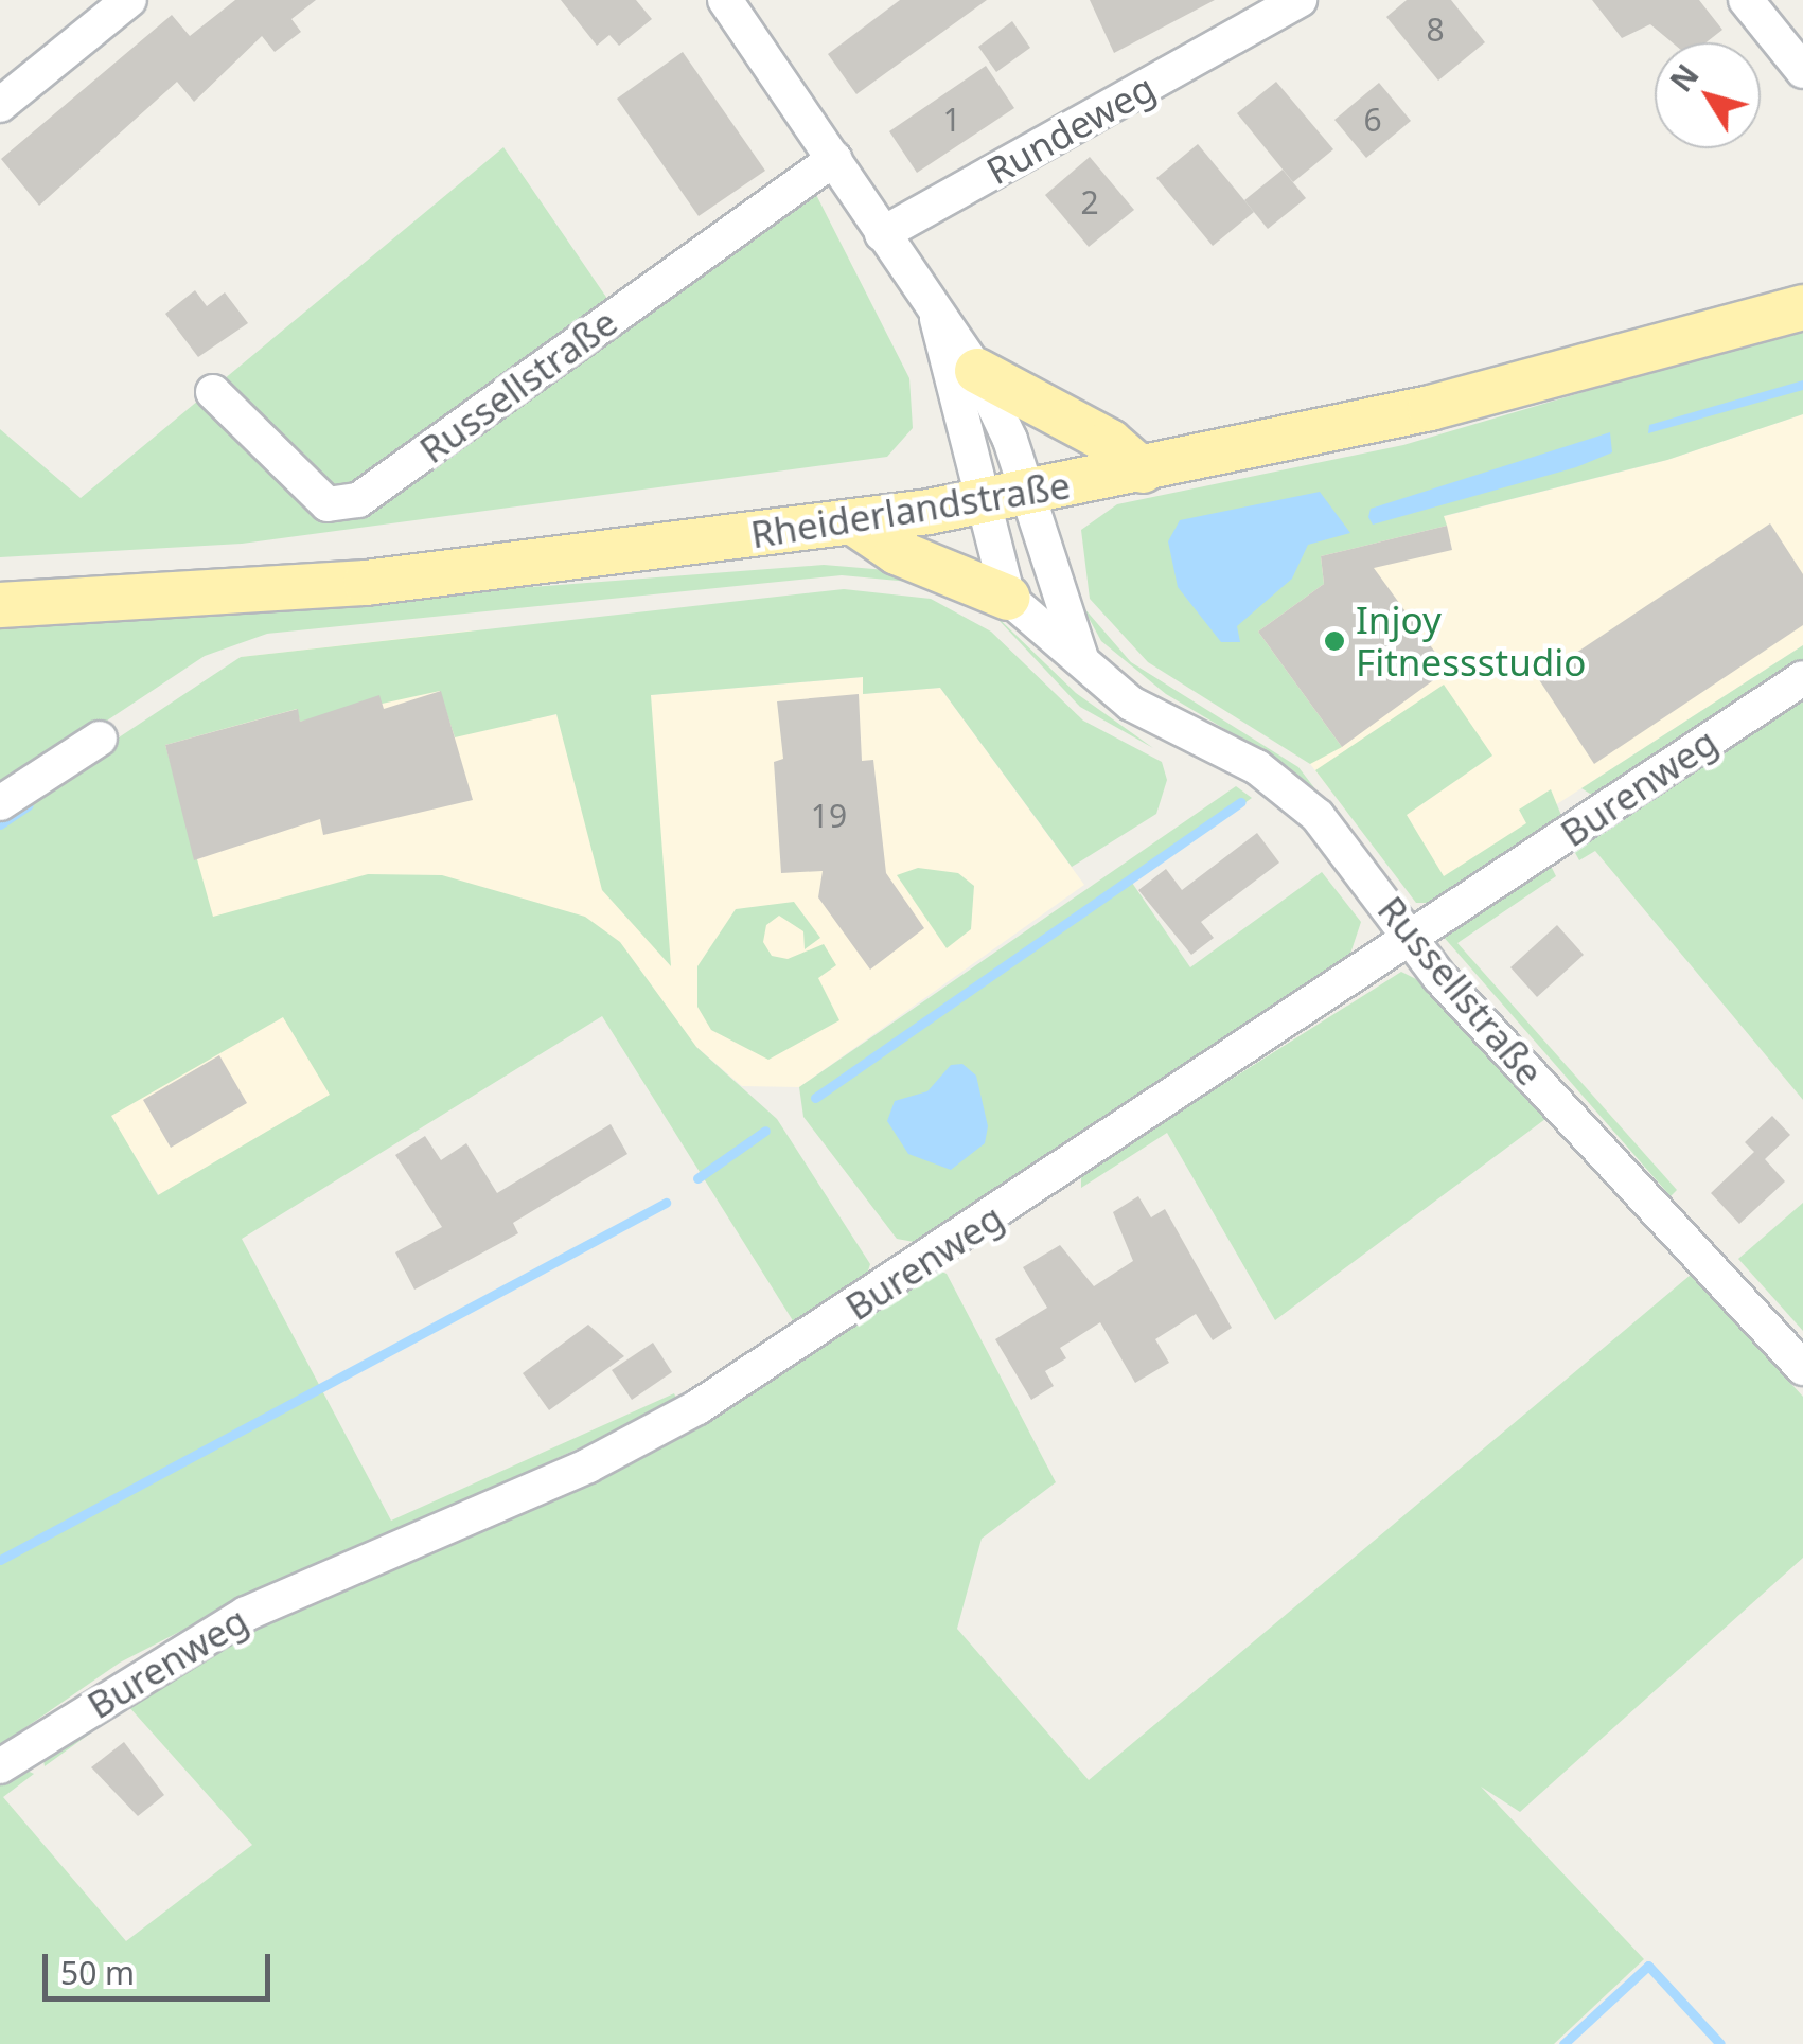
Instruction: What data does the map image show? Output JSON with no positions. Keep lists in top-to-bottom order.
{
  "streets": {
    "main road": ["Rheiderlandstraße"],
    "street": ["Rundeweg", "Russellstraße", "Burenweg"]
  },
  "crossings": [
    ["Russellstraße", "Burenweg"]
  ],
  "places": ["Injoy Fitnessstudio"],
  "house_numbers": [
    "8",
    "1",
    "6",
    "2",
    "19"
  ],
  "scale_bar": "50 m",
  "north": "top left"
}
